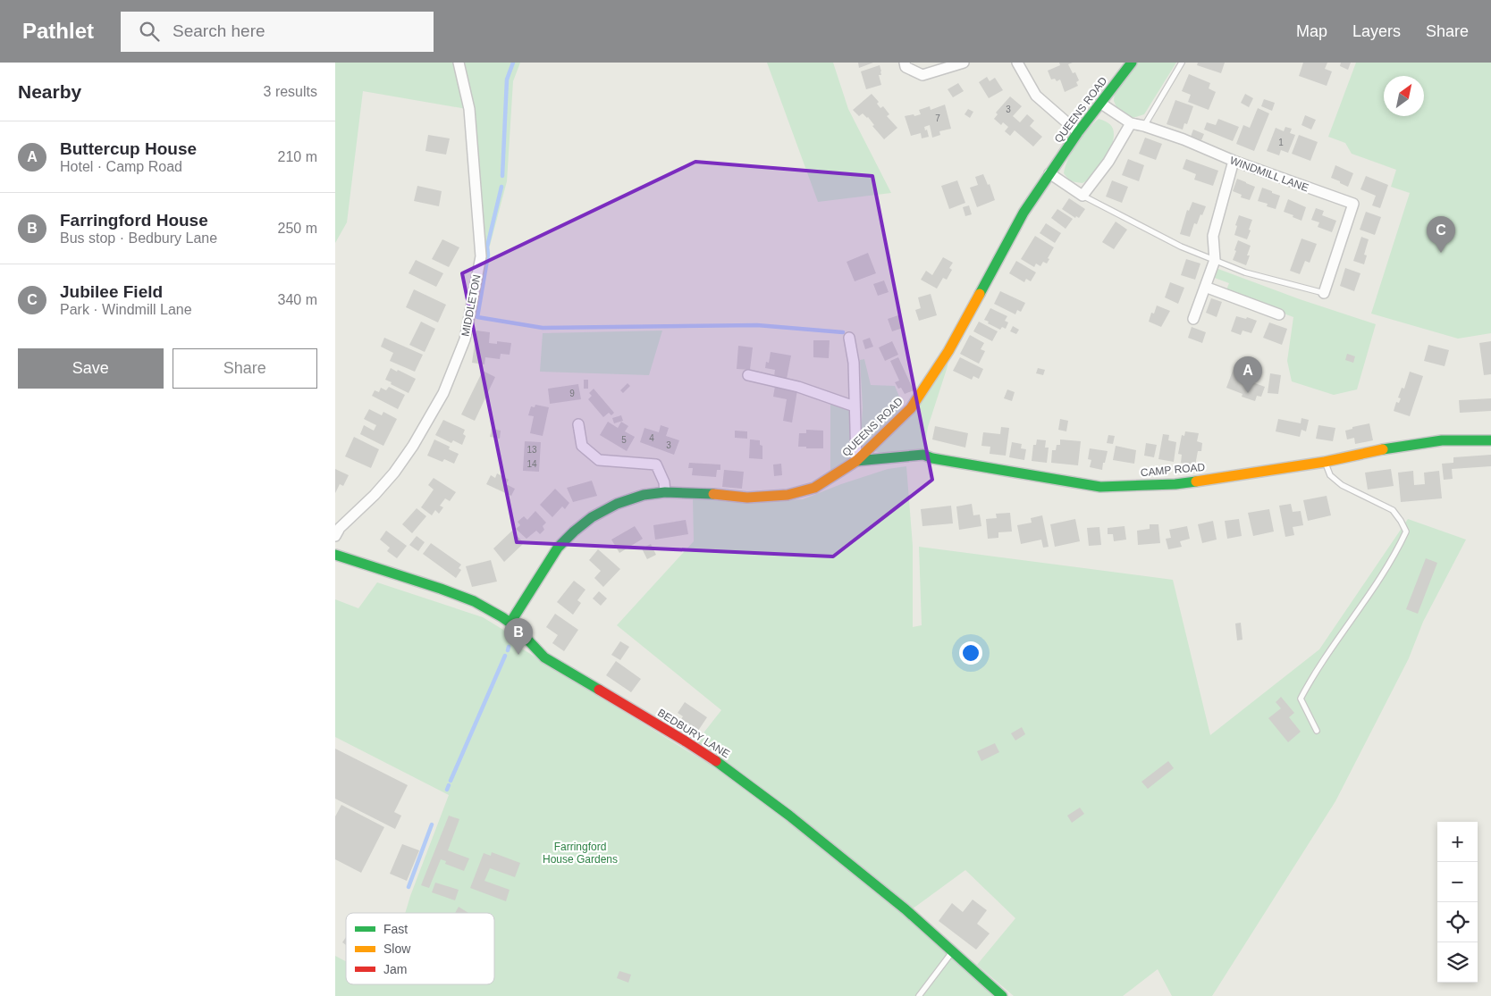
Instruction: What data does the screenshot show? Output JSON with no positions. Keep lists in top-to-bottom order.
{
  "streets": {
    "street": [
      "QUEENS ROAD",
      "WINDMILL LANE",
      "MIDDLETON",
      "CAMP ROAD",
      "BEDBURY LANE"
    ]
  },
  "crossings": [
    ["QUEENS ROAD", "WINDMILL LANE"],
    ["QUEENS ROAD", "CAMP ROAD"],
    ["QUEENS ROAD", "BEDBURY LANE"]
  ],
  "parks": ["Farringford House Gardens"],
  "house_numbers": [
    "3",
    "7",
    "1",
    "9",
    "4",
    "5",
    "3",
    "13",
    "14"
  ],
  "legend": ["Fast", "Slow", "Jam"],
  "north": "top right",
  "page": {
    "header": "Pathlet",
    "search": "Search here",
    "nav": ["Map", "Layers", "Share"],
    "heading": ["Nearby", "3 results"],
    "list": [
      {
        "mark": "A",
        "name": "Buttercup House",
        "note": "Hotel · Camp Road",
        "value": "210 m"
      },
      {
        "mark": "B",
        "name": "Farringford House",
        "note": "Bus stop · Bedbury Lane",
        "value": "250 m"
      },
      {
        "mark": "C",
        "name": "Jubilee Field",
        "note": "Park · Windmill Lane",
        "value": "340 m"
      }
    ],
    "pins": ["C", "A", "B"],
    "buttons": ["Save", "Share"],
    "map_buttons": ["+", "−"]
  }
}
